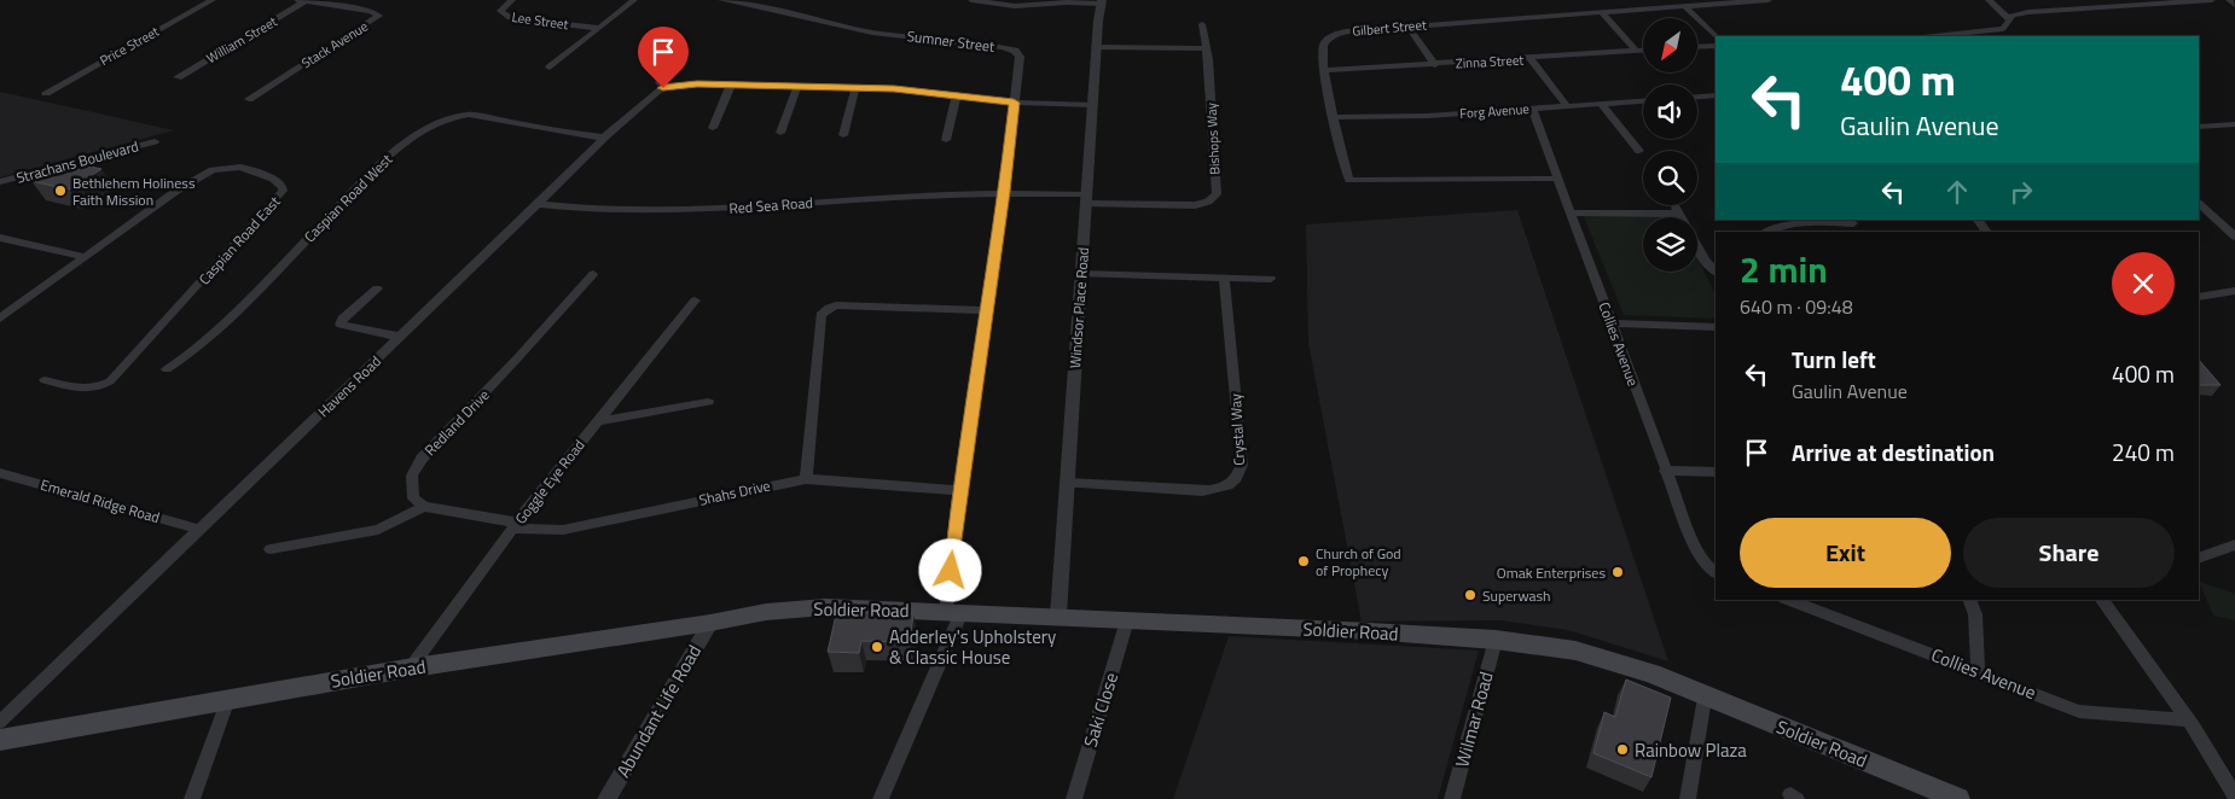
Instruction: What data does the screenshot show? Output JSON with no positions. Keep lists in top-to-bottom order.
{
  "streets": {
    "main road": ["Soldier Road"],
    "street": [
      "Lee Street",
      "Gilbert Street",
      "William Street",
      "Sumner Street",
      "Stack Avenue",
      "Price Street",
      "Zinna Street",
      "Forg Avenue",
      "Bishops Way",
      "Strachans Boulevard",
      "Caspian Road West",
      "Red Sea Road",
      "Caspian Road East",
      "Windsor Place Road",
      "Collies Avenue",
      "Havens Road",
      "Redland Drive",
      "Crystal Way",
      "Goggle Eye Road",
      "Shahs Drive",
      "Emerald Ridge Road",
      "Saki Close",
      "Abundant Life Road",
      "Wilmar Road"
    ]
  },
  "crossings": [
    ["Gilbert Street", "Zinna Street"],
    ["Gilbert Street", "Forg Avenue"],
    ["Gilbert Street", "Collies Avenue"],
    ["William Street", "Stack Avenue"],
    ["Sumner Street", "Red Sea Road"],
    ["Sumner Street", "Shahs Drive"],
    ["Sumner Street", "Soldier Road"],
    ["Forg Avenue", "Collies Avenue"],
    ["Bishops Way", "Red Sea Road"],
    ["Bishops Way", "Windsor Place Road"],
    ["Caspian Road West", "Havens Road"],
    ["Red Sea Road", "Windsor Place Road"],
    ["Red Sea Road", "Havens Road"],
    ["Windsor Place Road", "Crystal Way"],
    ["Windsor Place Road", "Soldier Road"],
    ["Havens Road", "Emerald Ridge Road"],
    ["Goggle Eye Road", "Shahs Drive"],
    ["Goggle Eye Road", "Soldier Road"],
    ["Soldier Road", "Saki Close"],
    ["Soldier Road", "Abundant Life Road"],
    ["Soldier Road", "Wilmar Road"]
  ],
  "places": [
    "Bethlehem Holiness Faith Mission",
    "Church of God of Prophecy",
    "Omak Enterprises",
    "Superwash",
    "Adderley's Upholstery & Classic House",
    "Rainbow Plaza"
  ],
  "north": "bottom left",
  "page": {
    "turn": ["400 m", "Gaulin Avenue"],
    "heading": ["2 min", "640 m · 09:48"],
    "list": [
      {
        "name": "Turn left",
        "note": "Gaulin Avenue",
        "value": "400 m"
      },
      {
        "name": "Arrive at destination",
        "value": "240 m"
      }
    ],
    "buttons": ["Exit", "Share"]
  }
}
